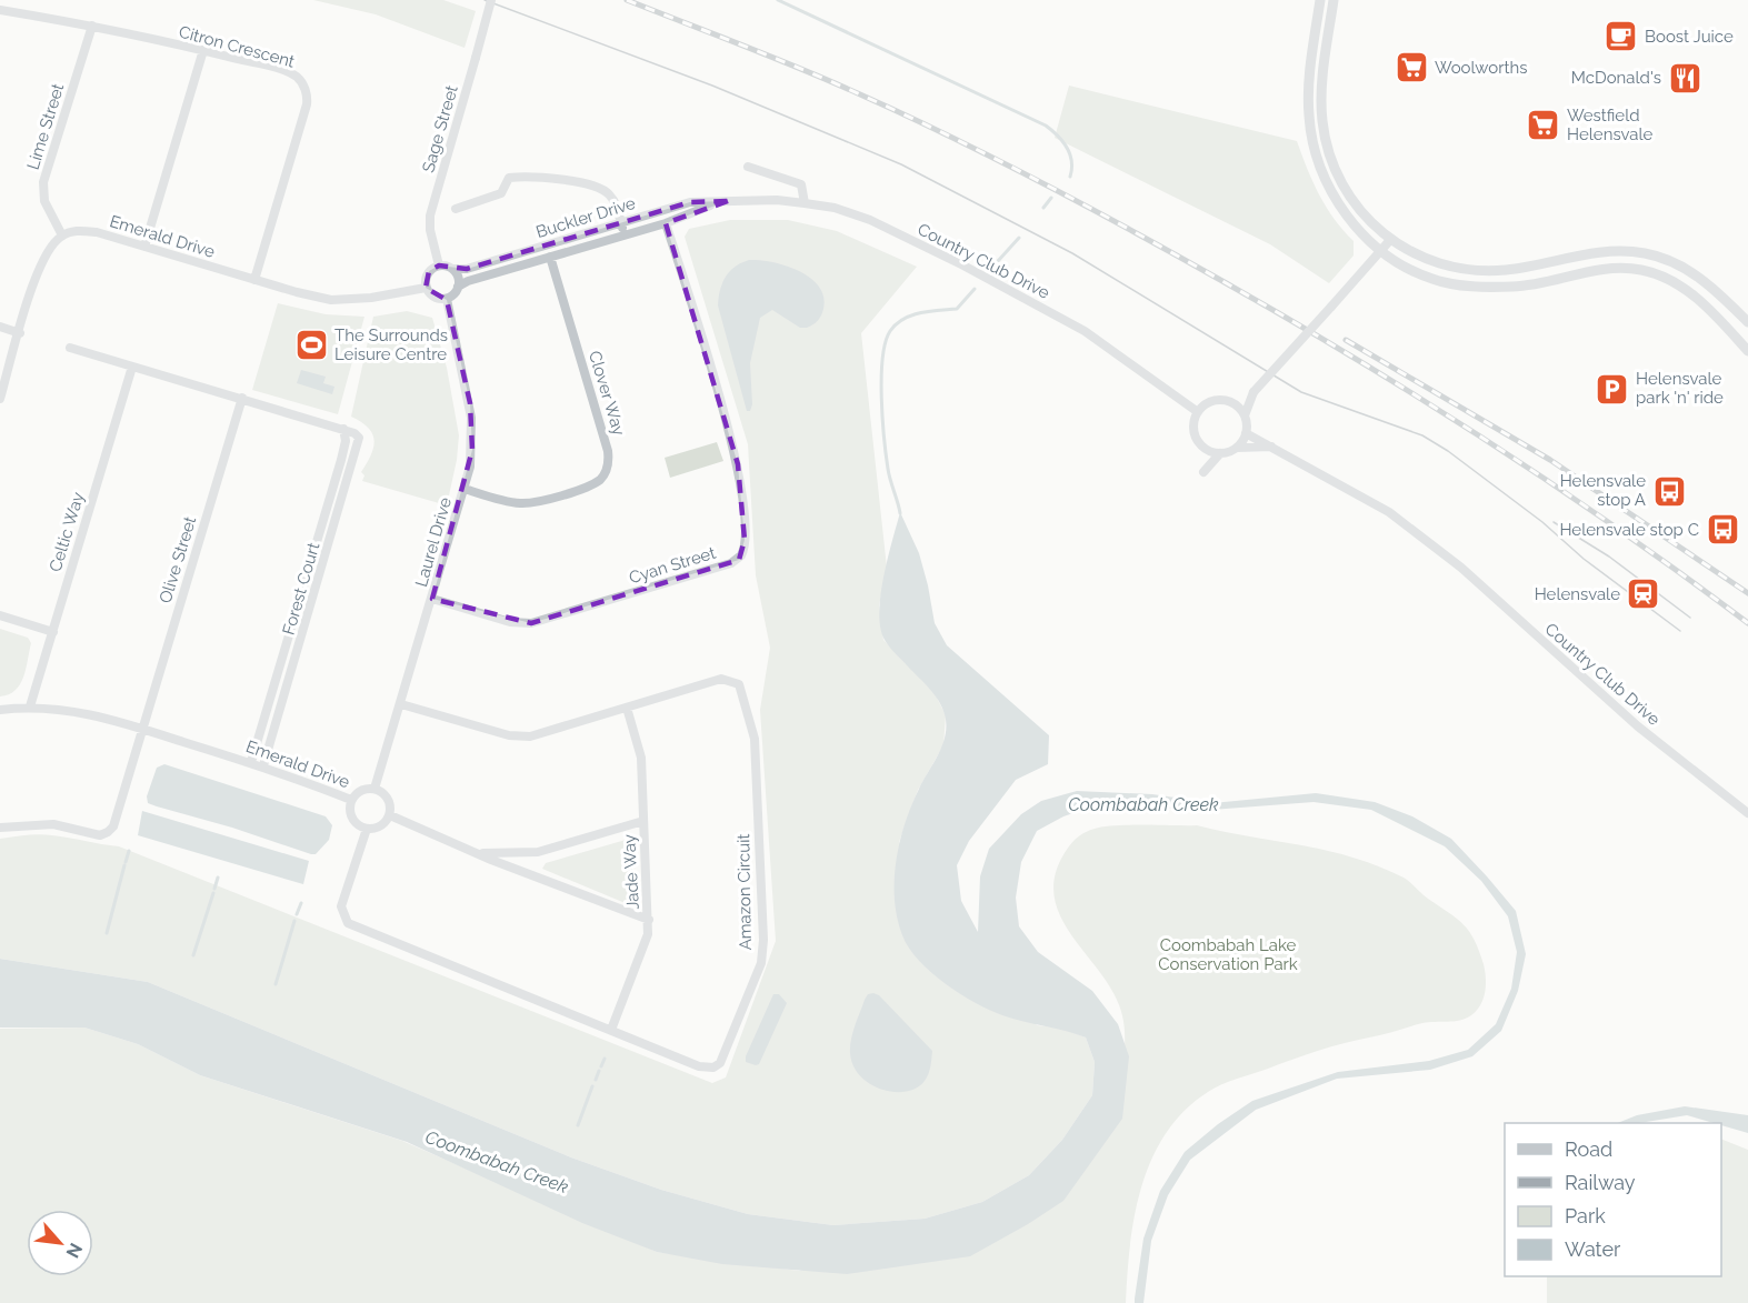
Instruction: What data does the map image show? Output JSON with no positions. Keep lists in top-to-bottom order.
{
  "streets": {
    "street": [
      "Citron Crescent",
      "Lime Street",
      "Sage Street",
      "Buckler Drive",
      "Emerald Drive",
      "Country Club Drive",
      "Clover Way",
      "Celtic Way",
      "Laurel Drive",
      "Olive Street",
      "Cyan Street",
      "Forest Court",
      "Jade Way",
      "Amazon Circuit"
    ]
  },
  "crossings": [
    ["Citron Crescent", "Lime Street"],
    ["Citron Crescent", "Emerald Drive"],
    ["Lime Street", "Emerald Drive"],
    ["Sage Street", "Buckler Drive"],
    ["Sage Street", "Emerald Drive"],
    ["Sage Street", "Laurel Drive"],
    ["Buckler Drive", "Emerald Drive"],
    ["Buckler Drive", "Country Club Drive"],
    ["Buckler Drive", "Clover Way"],
    ["Buckler Drive", "Laurel Drive"],
    ["Buckler Drive", "Cyan Street"],
    ["Emerald Drive", "Celtic Way"],
    ["Emerald Drive", "Laurel Drive"],
    ["Emerald Drive", "Olive Street"],
    ["Emerald Drive", "Forest Court"],
    ["Emerald Drive", "Amazon Circuit"],
    ["Clover Way", "Laurel Drive"],
    ["Laurel Drive", "Cyan Street"],
    ["Laurel Drive", "Amazon Circuit"],
    ["Jade Way", "Amazon Circuit"]
  ],
  "water": ["Coombabah Creek"],
  "parks": ["Coombabah Lake Conservation Park"],
  "places": {
    "cafe": ["Boost Juice"],
    "supermarket": ["Woolworths", "Westfield Helensvale"],
    "restaurant": ["McDonald's"],
    "sports": ["The Surrounds Leisure Centre"],
    "parking": ["Helensvale park 'n' ride"],
    "bus stop": ["Helensvale stop A", "Helensvale stop C"],
    "station": ["Helensvale"]
  },
  "legend": [
    "Road",
    "Railway",
    "Park",
    "Water"
  ],
  "north": "bottom right"
}
